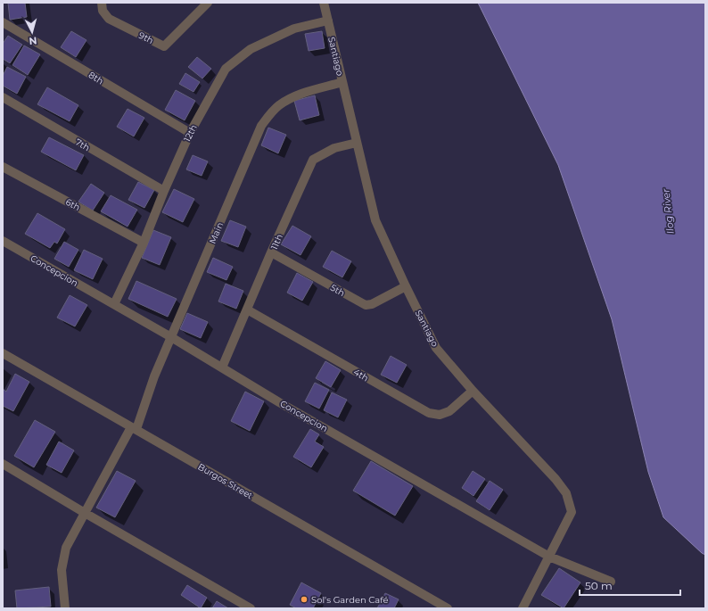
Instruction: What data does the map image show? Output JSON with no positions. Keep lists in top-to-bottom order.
{
  "streets": {
    "street": [
      "9th",
      "Santiago",
      "8th",
      "12th",
      "7th",
      "6th",
      "Main",
      "11th",
      "Concepcion",
      "5th",
      "4th",
      "Burgos Street"
    ]
  },
  "crossings": [
    ["Santiago", "12th"],
    ["Santiago", "Main"],
    ["Santiago", "11th"],
    ["Santiago", "Concepcion"],
    ["Santiago", "5th"],
    ["Santiago", "4th"],
    ["8th", "12th"],
    ["12th", "7th"],
    ["12th", "6th"],
    ["12th", "Concepcion"],
    ["Main", "Concepcion"],
    ["Main", "Burgos Street"],
    ["11th", "Concepcion"],
    ["11th", "5th"],
    ["11th", "4th"]
  ],
  "water": ["Ilog River"],
  "places": ["Sol's Garden Café"],
  "scale_bar": "50 m",
  "north": "bottom"
}
